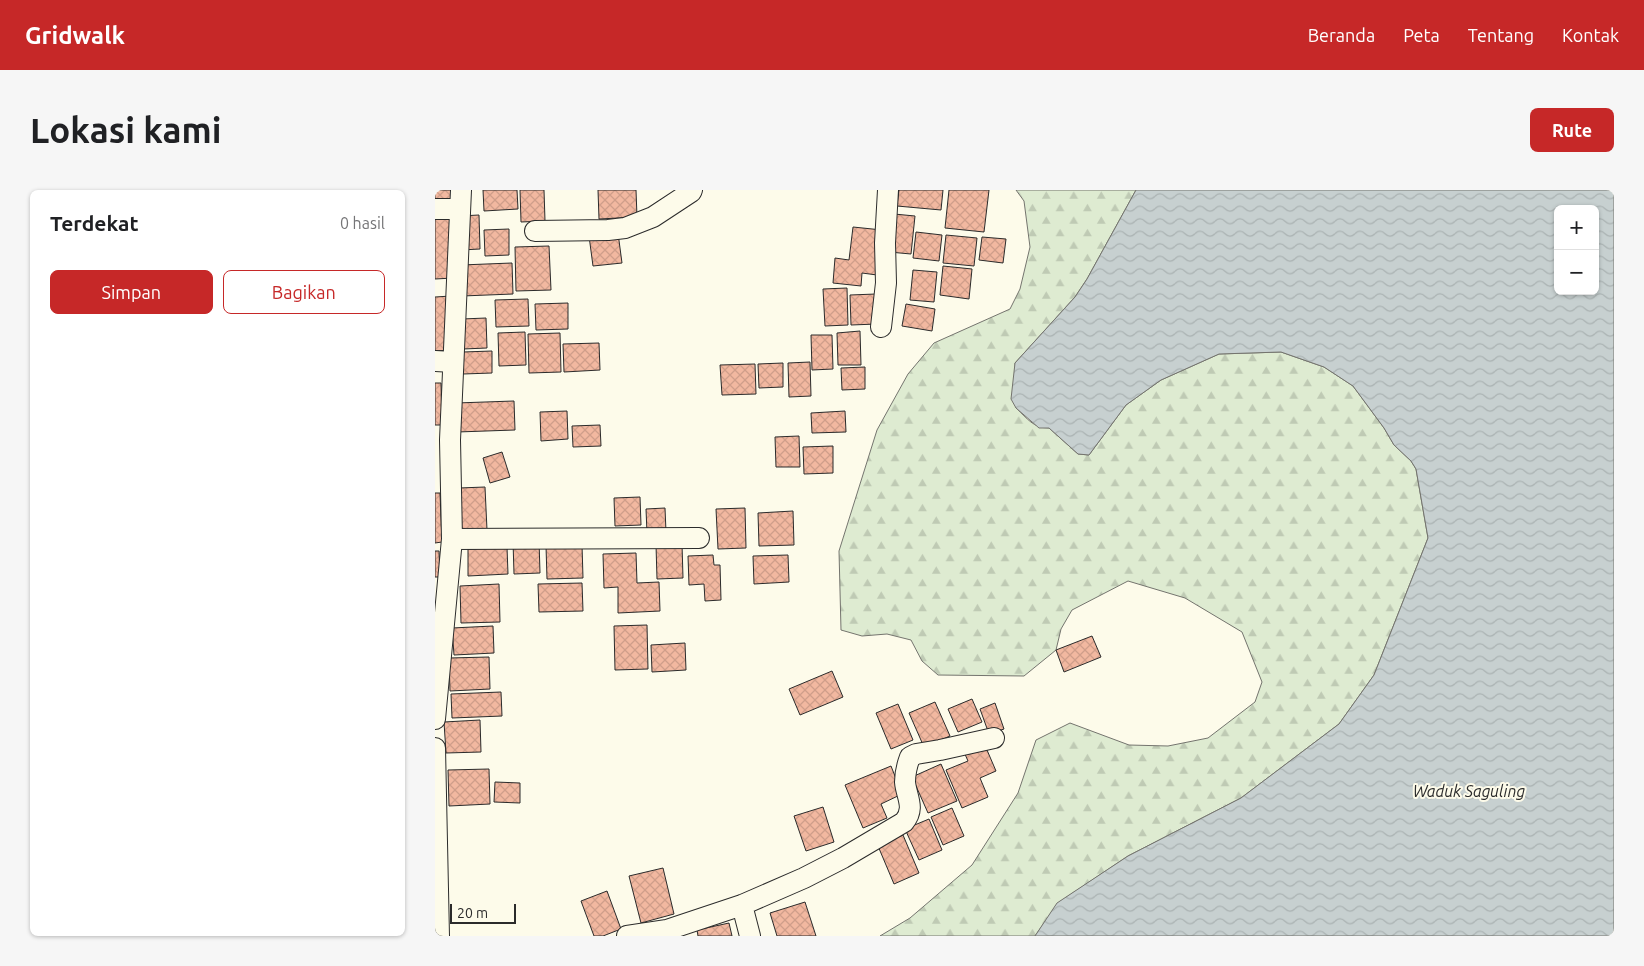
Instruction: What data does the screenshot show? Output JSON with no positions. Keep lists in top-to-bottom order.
{
  "water": ["Waduk Saguling"],
  "scale_bar": "20 m",
  "page": {
    "header": "Gridwalk",
    "nav": [
      "Beranda",
      "Peta",
      "Tentang",
      "Kontak"
    ],
    "buttons": [
      "Rute",
      ["Simpan", "Bagikan"]
    ],
    "title": "Lokasi kami",
    "heading": ["Terdekat", "0 hasil"],
    "map_buttons": ["+", "−"],
    "scale": "20 m"
  }
}
